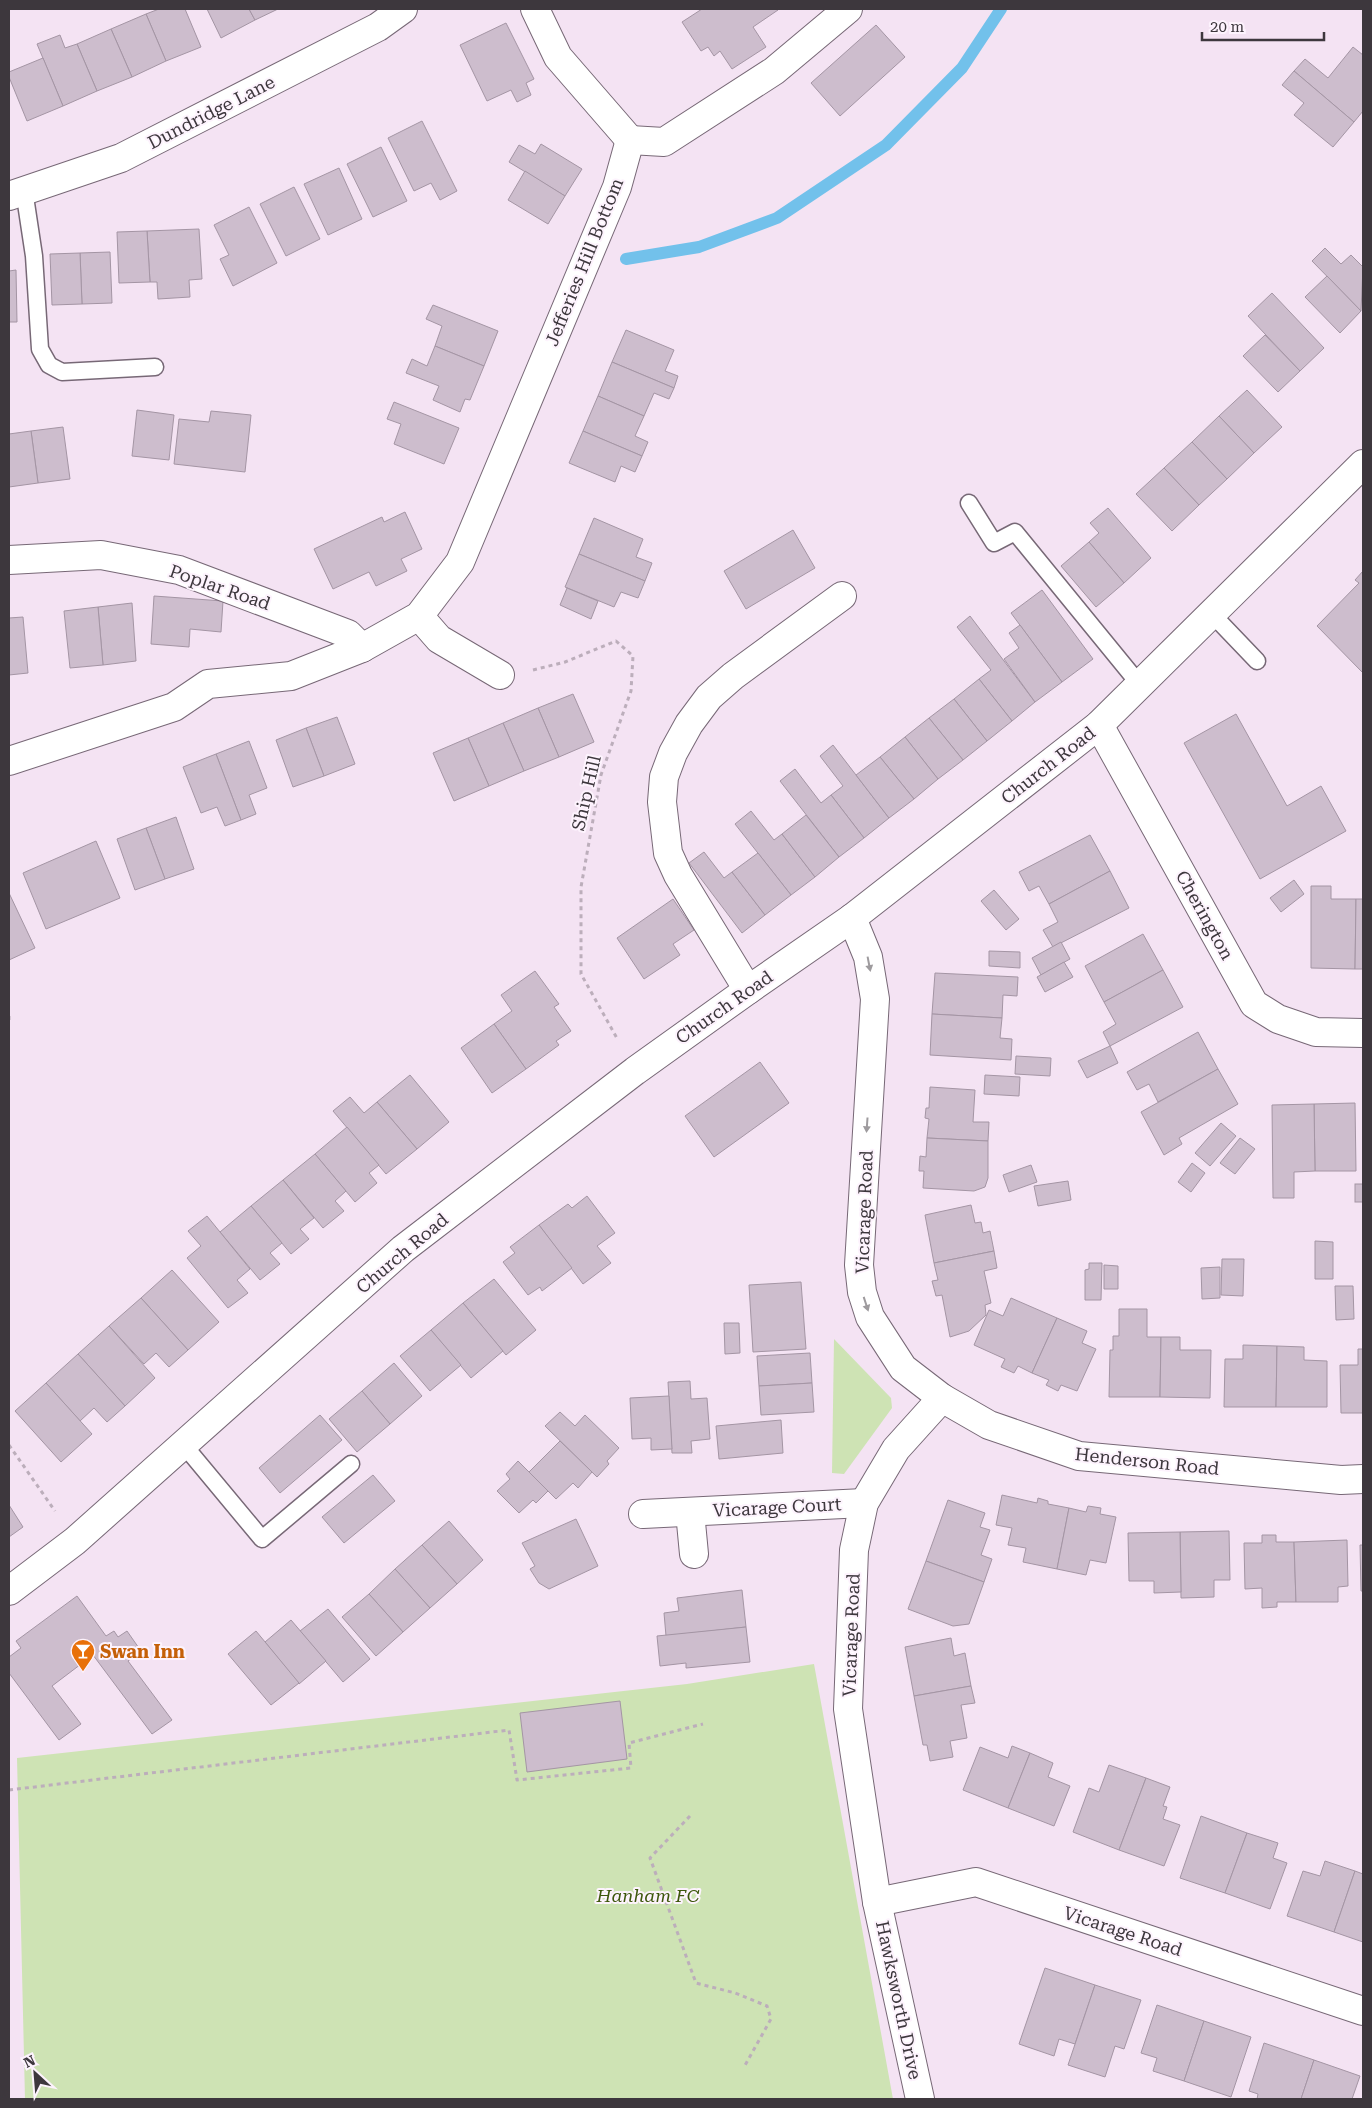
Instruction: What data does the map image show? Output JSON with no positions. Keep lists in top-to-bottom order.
{
  "streets": {
    "street": [
      "Dundridge Lane",
      "Jefferies Hill Bottom",
      "Poplar Road",
      "Church Road",
      "Cherington",
      "Vicarage Road",
      "Henderson Road",
      "Vicarage Court",
      "Hawksworth Drive"
    ],
    "path": ["Ship Hill"]
  },
  "crossings": [
    ["Jefferies Hill Bottom", "Poplar Road"],
    ["Church Road", "Ship Hill"],
    ["Church Road", "Cherington"],
    ["Church Road", "Vicarage Road"],
    ["Vicarage Road", "Henderson Road"],
    ["Vicarage Road", "Vicarage Court"],
    ["Vicarage Road", "Hawksworth Drive"]
  ],
  "parks": ["Hanham FC"],
  "places": {
    "bar": ["Swan Inn"]
  },
  "scale_bar": "20 m",
  "north": "top left"
}
